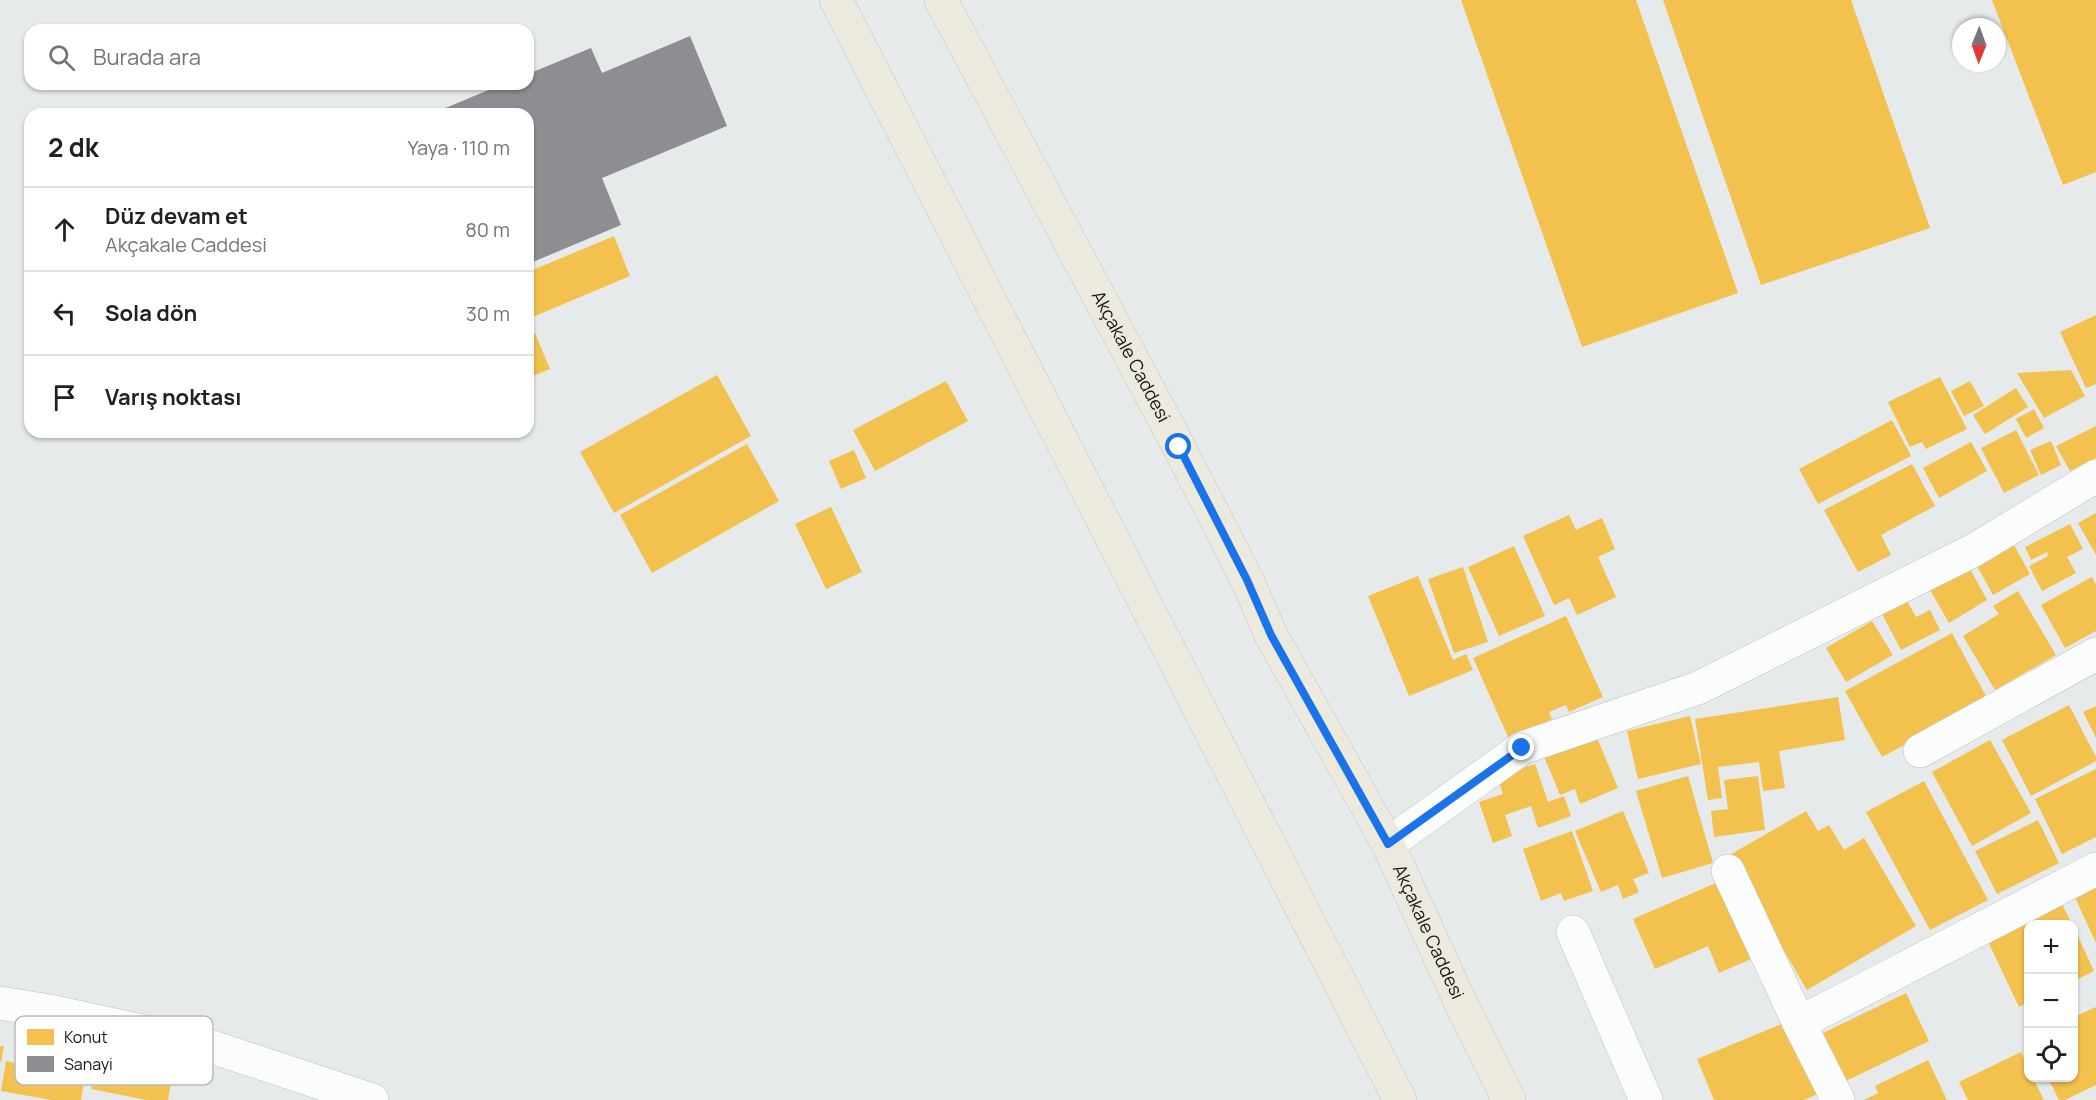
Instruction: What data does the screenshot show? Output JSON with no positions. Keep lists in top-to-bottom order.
{
  "streets": {
    "main road": ["Akçakale Caddesi"]
  },
  "legend": ["Konut", "Sanayi"],
  "north": "bottom",
  "page": {
    "search": "Burada ara",
    "heading": ["2 dk", "Yaya · 110 m"],
    "list": [
      ["Düz devam et", "Akçakale Caddesi", "80 m"],
      ["Sola dön", "30 m"],
      "Varış noktası"
    ],
    "map_buttons": ["+", "−"]
  }
}
